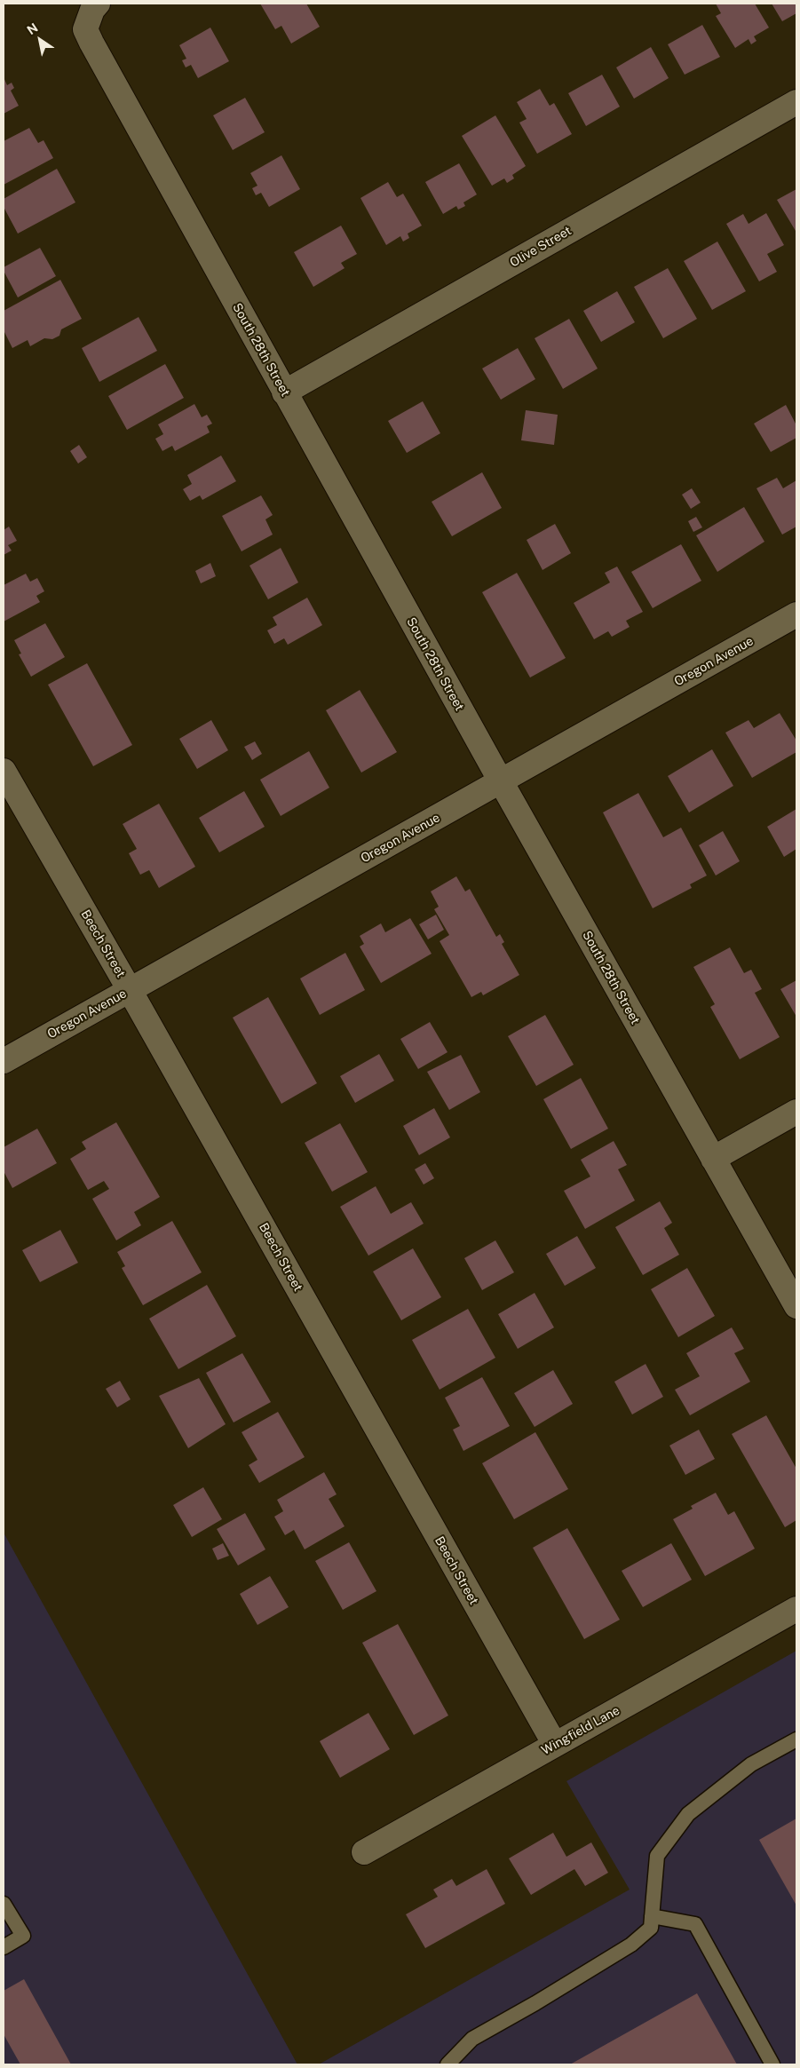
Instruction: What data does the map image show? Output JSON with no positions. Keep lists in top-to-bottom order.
{
  "streets": {
    "street": [
      "Olive Street",
      "South 28th Street",
      "Oregon Avenue",
      "Beech Street",
      "Wingfield Lane"
    ]
  },
  "crossings": [
    ["Olive Street", "South 28th Street"],
    ["South 28th Street", "Oregon Avenue"],
    ["Oregon Avenue", "Beech Street"],
    ["Beech Street", "Wingfield Lane"]
  ],
  "north": "top left"
}
